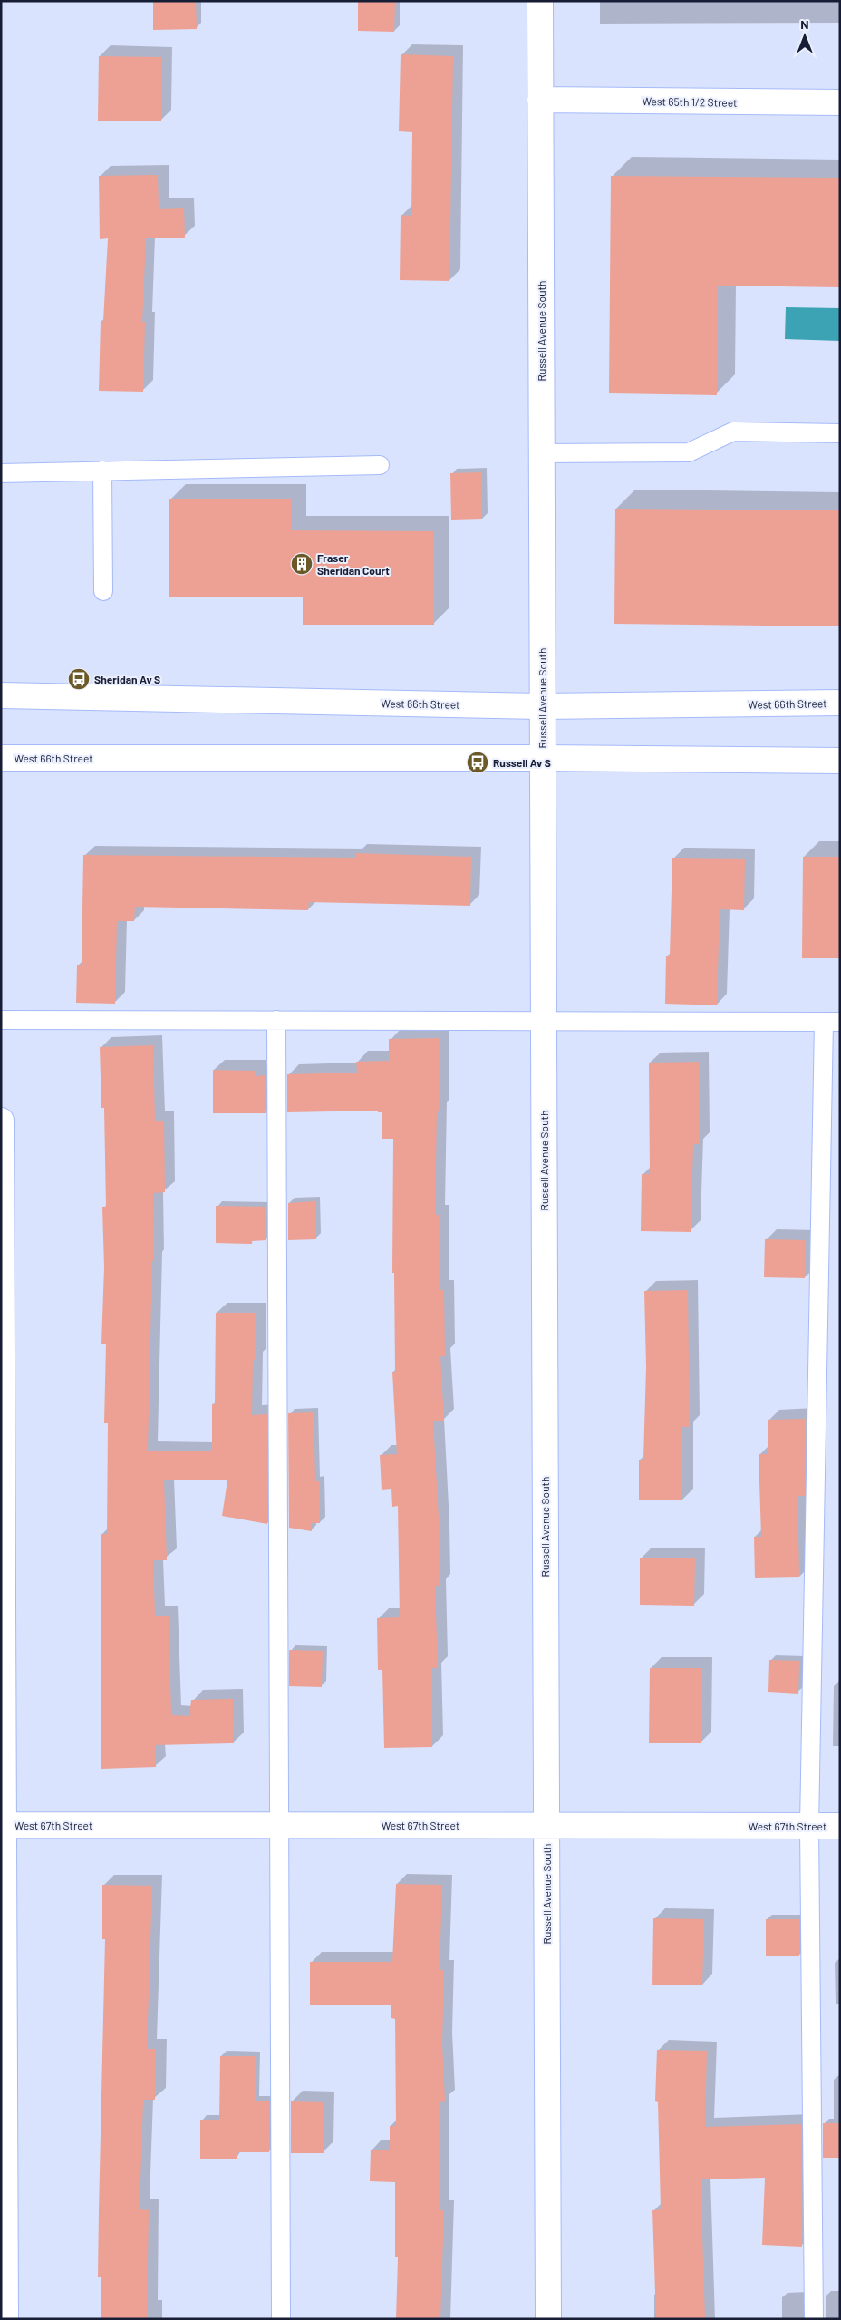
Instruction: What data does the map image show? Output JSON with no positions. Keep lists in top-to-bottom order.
{
  "streets": {
    "street": [
      "West 65th 1/2 Street",
      "Russell Avenue South",
      "West 66th Street",
      "West 67th Street"
    ]
  },
  "crossings": [
    ["West 65th 1/2 Street", "Russell Avenue South"],
    ["Russell Avenue South", "West 66th Street"],
    ["Russell Avenue South", "West 67th Street"]
  ],
  "places": {
    "building": ["Fraser Sheridan Court"],
    "bus stop": ["Sheridan Av S", "Russell Av S"]
  },
  "north": "top"
}
